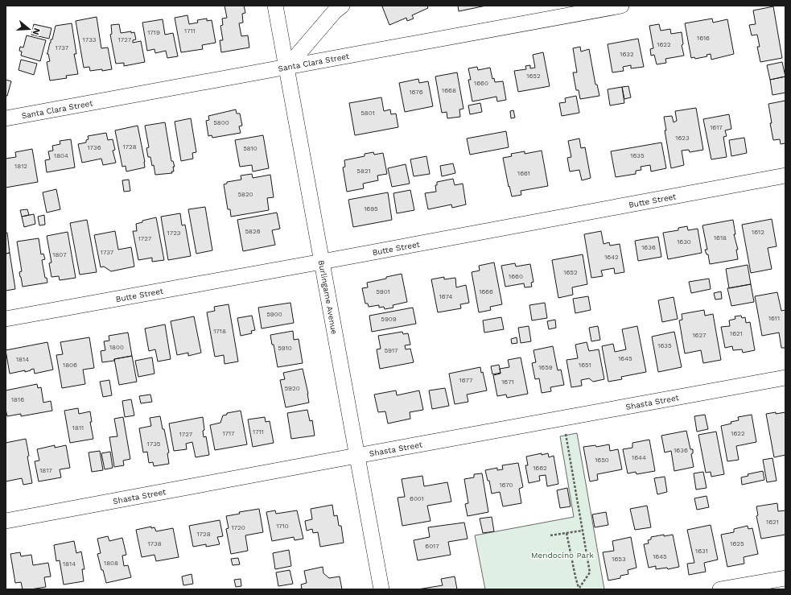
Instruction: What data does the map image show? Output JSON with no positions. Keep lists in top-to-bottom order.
{
  "streets": {
    "street": [
      "Santa Clara Street",
      "Butte Street",
      "Burlingame Avenue",
      "Shasta Street"
    ]
  },
  "crossings": [
    ["Santa Clara Street", "Burlingame Avenue"],
    ["Butte Street", "Burlingame Avenue"],
    ["Burlingame Avenue", "Shasta Street"]
  ],
  "parks": ["Mendocino Park"],
  "house_numbers": [
    "1711",
    "1719",
    "1616",
    "1733",
    "1727",
    "1622",
    "1737",
    "1632",
    "1652",
    "1660",
    "1668",
    "1676",
    "5801",
    "5800",
    "1617",
    "1623",
    "1728",
    "1736",
    "5810",
    "1804",
    "1635",
    "1812",
    "5821",
    "1661",
    "5820",
    "1695",
    "5826",
    "1612",
    "1723",
    "1618",
    "1727",
    "1630",
    "1636",
    "1737",
    "1807",
    "1642",
    "1652",
    "1660",
    "5901",
    "1666",
    "1674",
    "5900",
    "1611",
    "5909",
    "1718",
    "1621",
    "1627",
    "1635",
    "1800",
    "5910",
    "5917",
    "1645",
    "1814",
    "1806",
    "1651",
    "1659",
    "1677",
    "1671",
    "5920",
    "1816",
    "1811",
    "1711",
    "1717",
    "1622",
    "1727",
    "1735",
    "1636",
    "1644",
    "1650",
    "1662",
    "1817",
    "1670",
    "6001",
    "1621",
    "1710",
    "1720",
    "1728",
    "1738",
    "1625",
    "6017",
    "1631",
    "1645",
    "1653",
    "1808",
    "1814"
  ],
  "north": "right"
}
